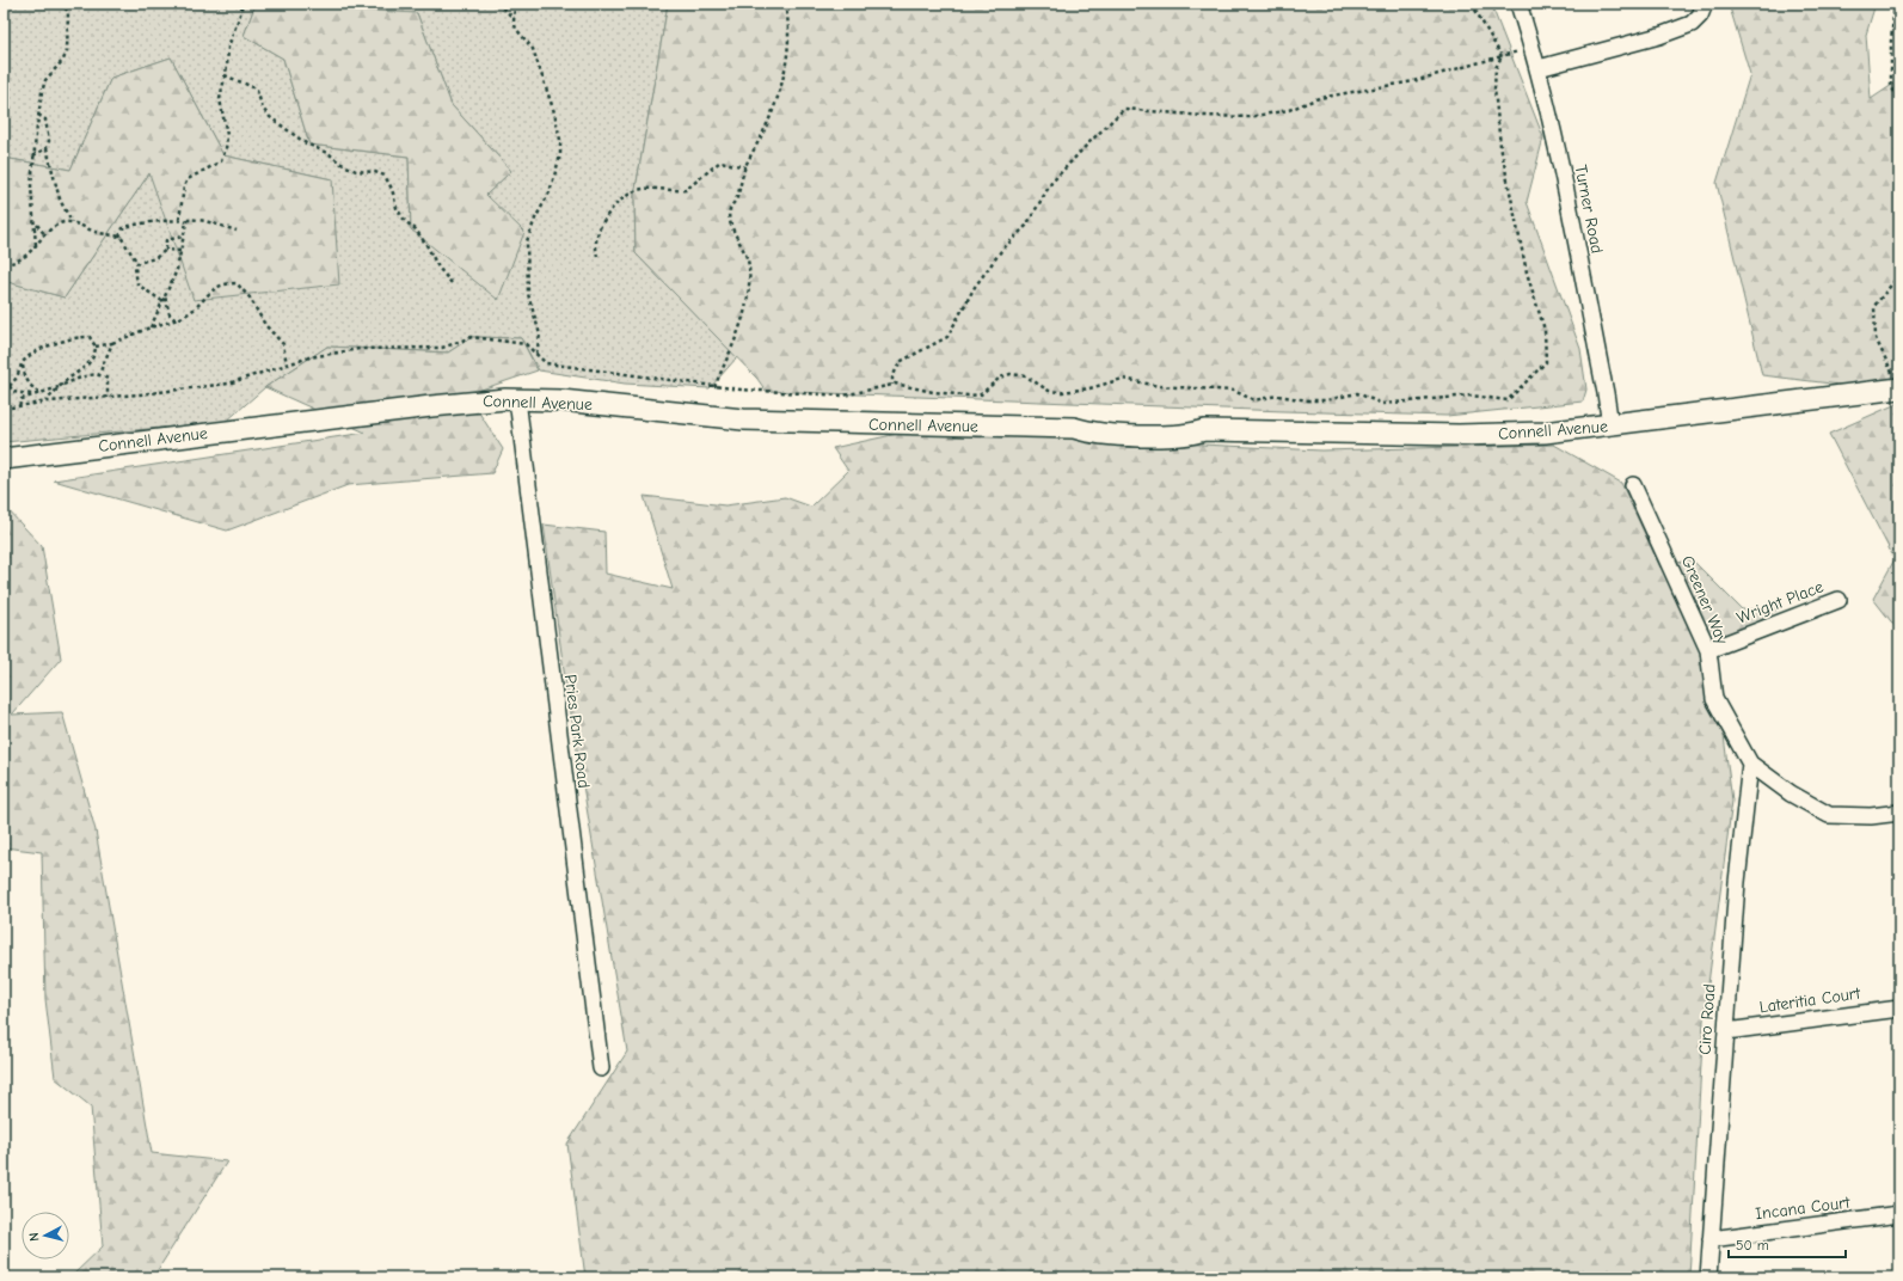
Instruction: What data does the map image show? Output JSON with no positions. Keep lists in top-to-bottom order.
{
  "streets": {
    "street": [
      "Turner Road",
      "Connell Avenue",
      "Greener Way",
      "Wright Place",
      "Pries Park Road",
      "Lateritia Court",
      "Ciro Road",
      "Incana Court"
    ]
  },
  "crossings": [
    ["Turner Road", "Connell Avenue"],
    ["Connell Avenue", "Pries Park Road"],
    ["Greener Way", "Wright Place"],
    ["Greener Way", "Ciro Road"],
    ["Lateritia Court", "Ciro Road"],
    ["Ciro Road", "Incana Court"]
  ],
  "scale_bar": "50 m",
  "north": "left"
}
